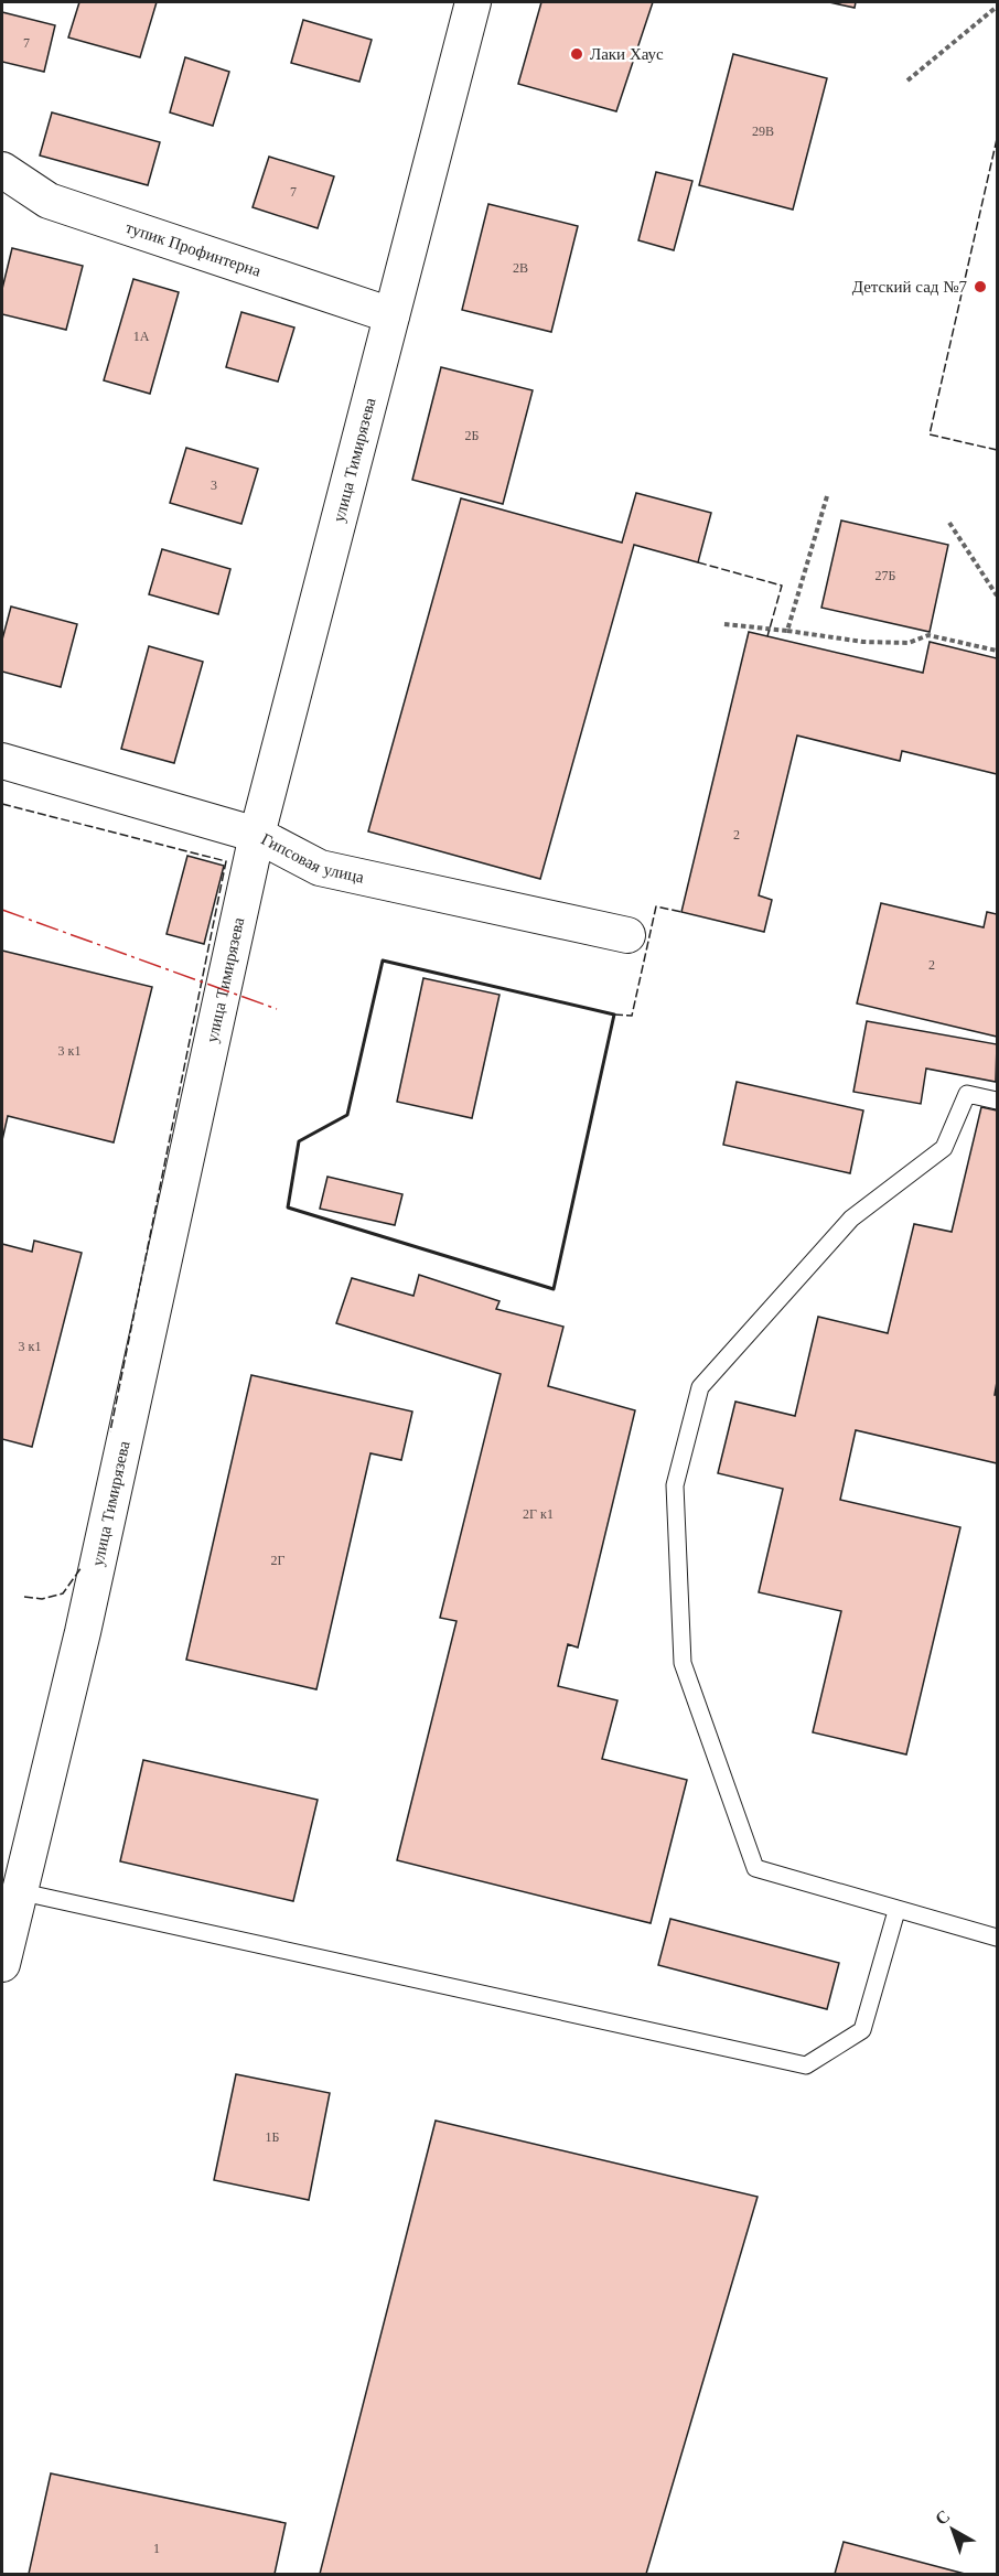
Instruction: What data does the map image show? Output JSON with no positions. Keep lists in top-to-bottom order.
{
  "streets": {
    "street": ["тупик Профинтерна", "улица Тимирязева", "Гипсовая улица"]
  },
  "crossings": [
    ["тупик Профинтерна", "улица Тимирязева"],
    ["улица Тимирязева", "Гипсовая улица"]
  ],
  "places": ["Лаки Хаус", "Детский сад №7"],
  "house_numbers": [
    "7",
    "29В",
    "7",
    "2В",
    "1А",
    "2Б",
    "3",
    "27Б",
    "2",
    "2",
    "3 к1",
    "3 к1",
    "2Г к1",
    "2Г",
    "1Б",
    "1"
  ],
  "north": "top left"
}
